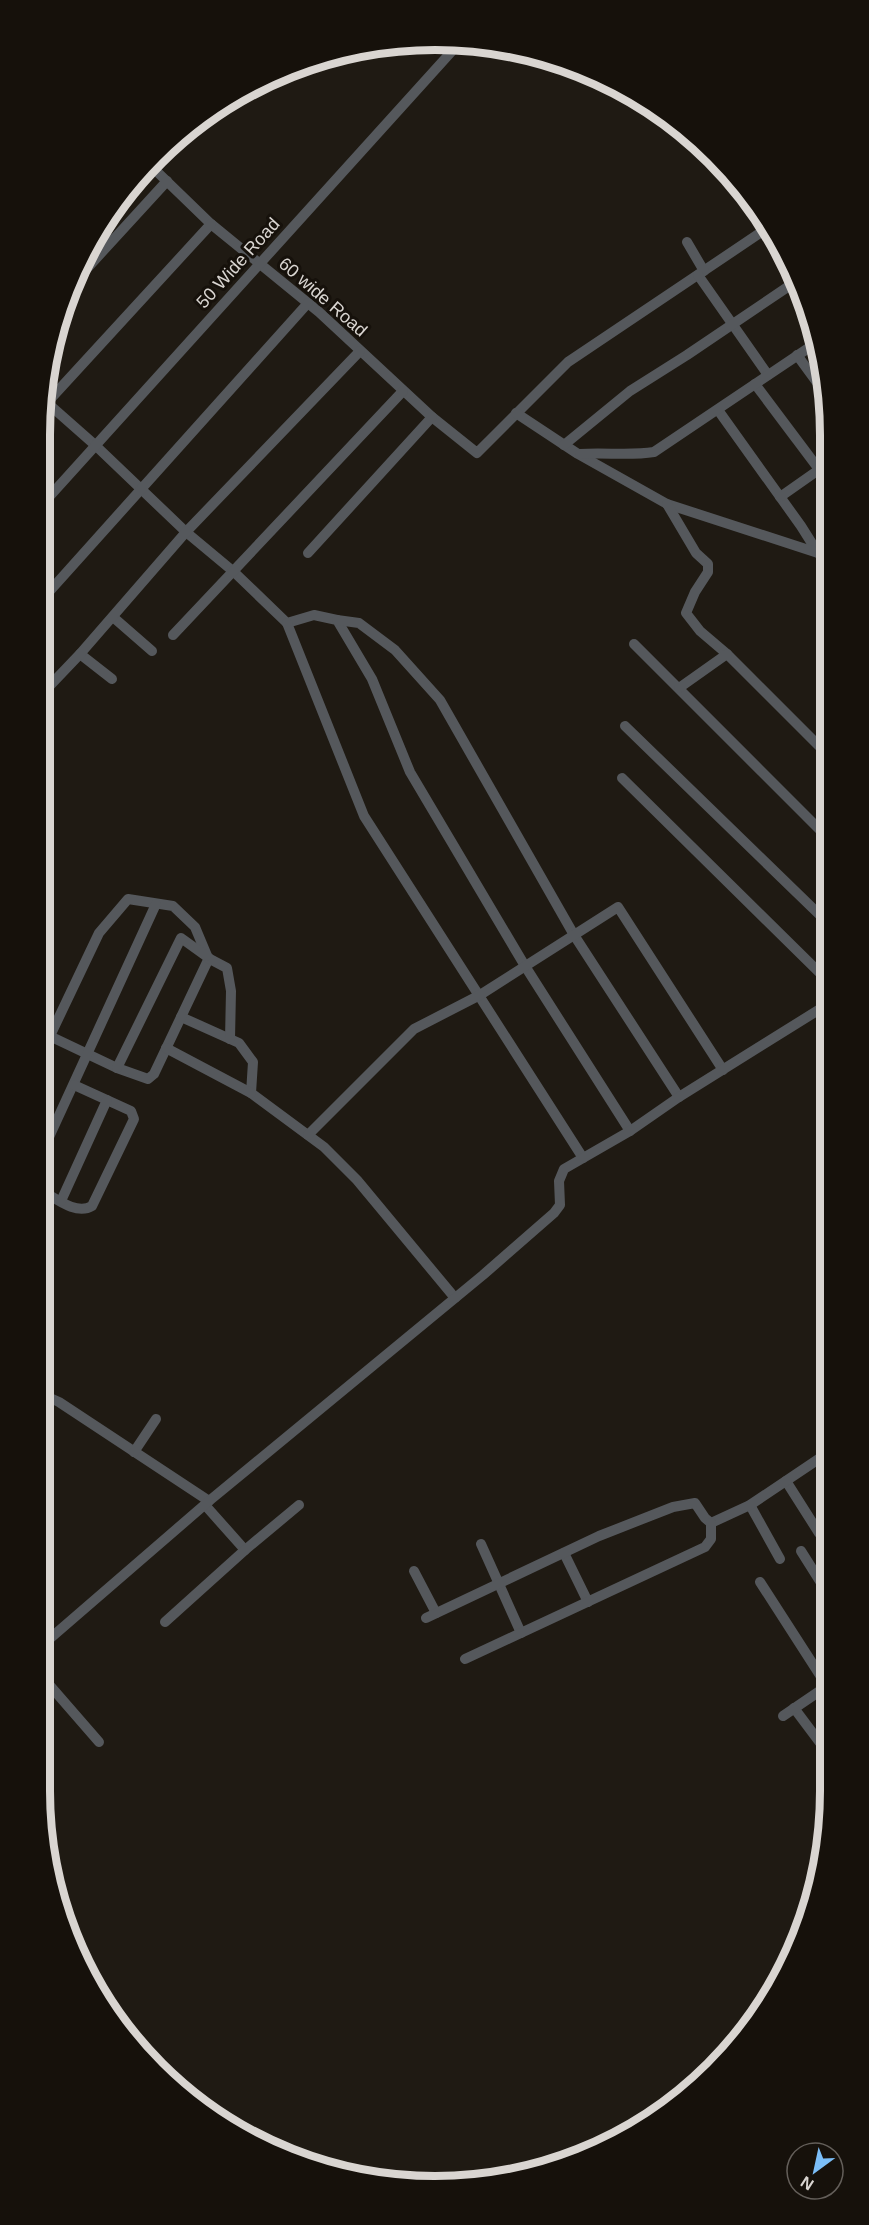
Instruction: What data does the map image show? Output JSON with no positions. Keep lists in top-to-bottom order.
{
  "streets": {
    "street": ["50 Wide Road", "60 wide Road"]
  },
  "crossings": [
    ["50 Wide Road", "60 wide Road"]
  ],
  "north": "bottom left"
}
